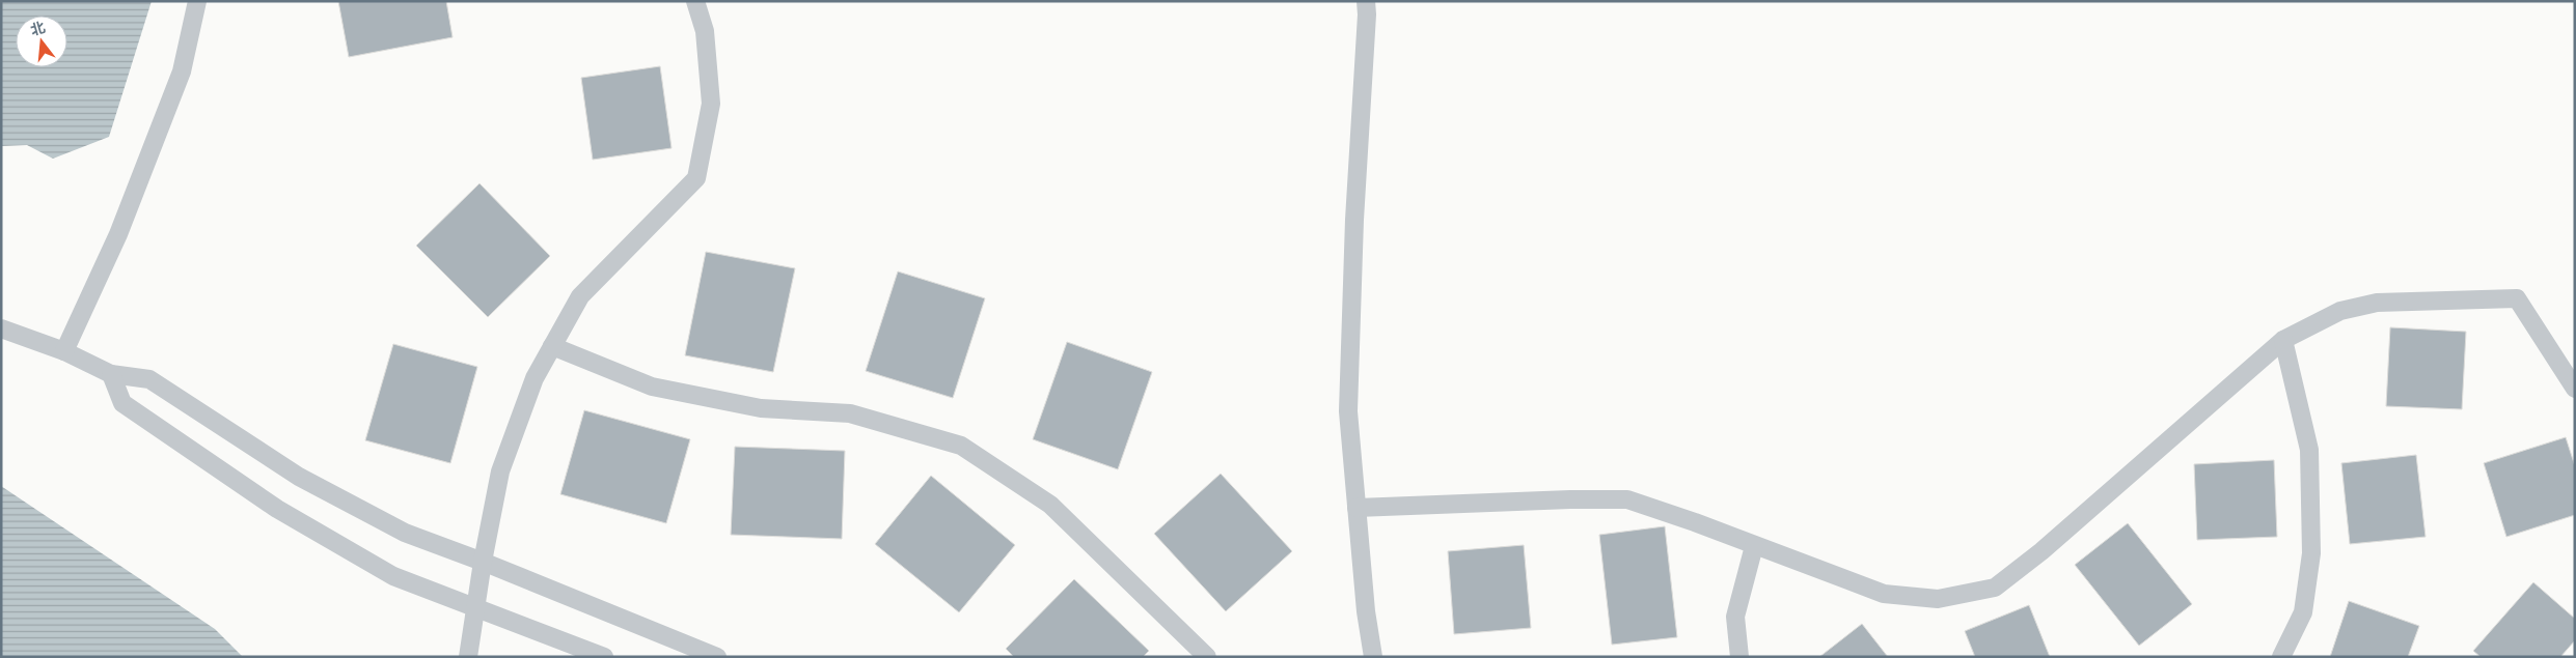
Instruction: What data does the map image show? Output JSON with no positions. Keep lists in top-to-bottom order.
{
  "north": "top"
}
